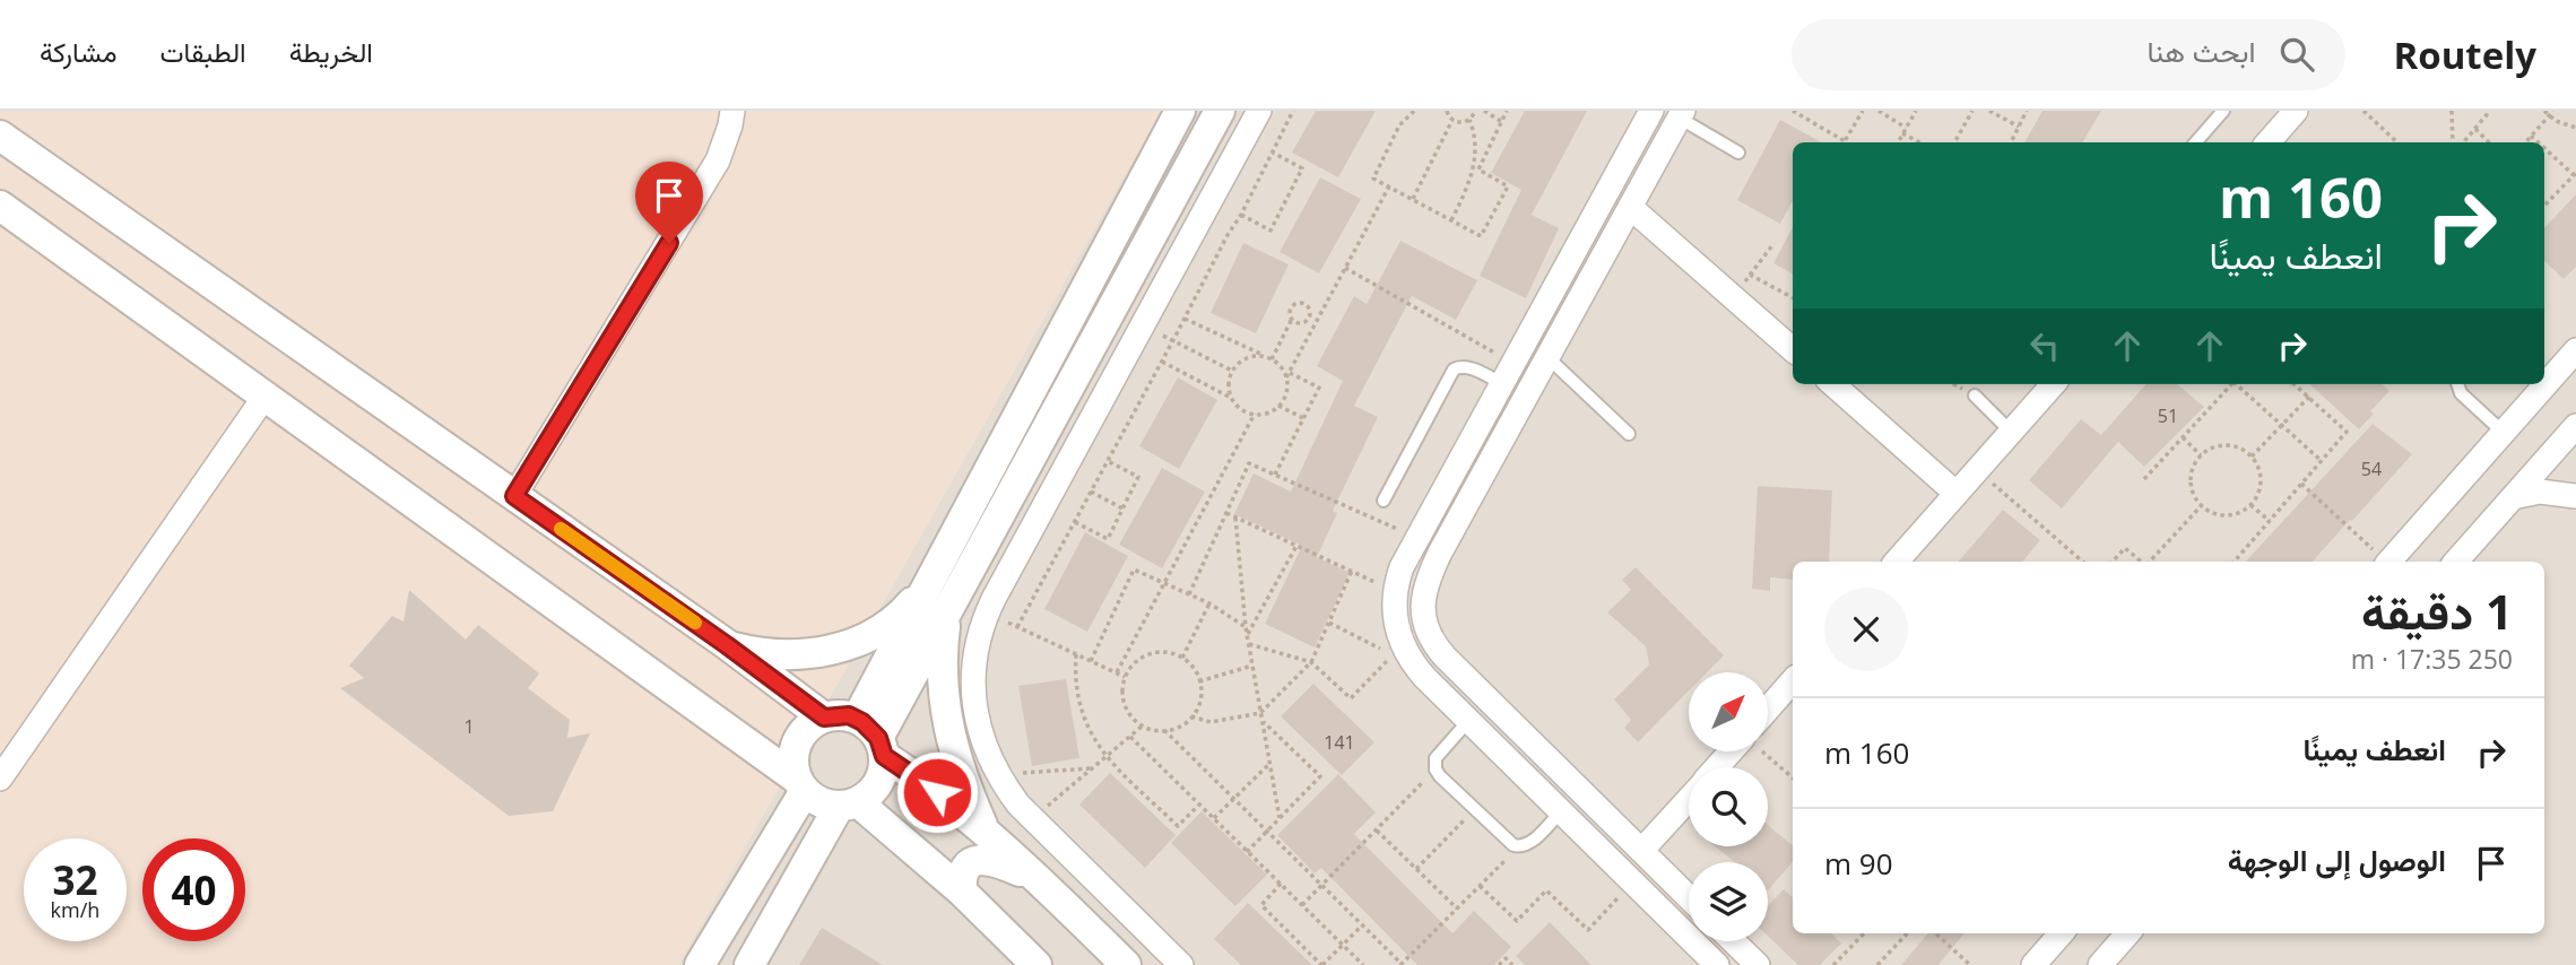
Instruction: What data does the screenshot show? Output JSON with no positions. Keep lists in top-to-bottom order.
{
  "house_numbers": [
    "51",
    "54",
    "1",
    "141"
  ],
  "north": "top right",
  "page": {
    "header": "Routely",
    "search": "ابحث هنا",
    "nav": ["الخريطة", "الطبقات", "مشاركة"],
    "turn": ["160 m", "انعطف يمينًا"],
    "heading": ["1 دقيقة", "250 m · 17:35"],
    "list": [
      {
        "name": "انعطف يمينًا",
        "value": "160 m"
      },
      {
        "name": "الوصول إلى الوجهة",
        "value": "90 m"
      }
    ],
    "speed": "32 km/h",
    "limit": "40"
  }
}
